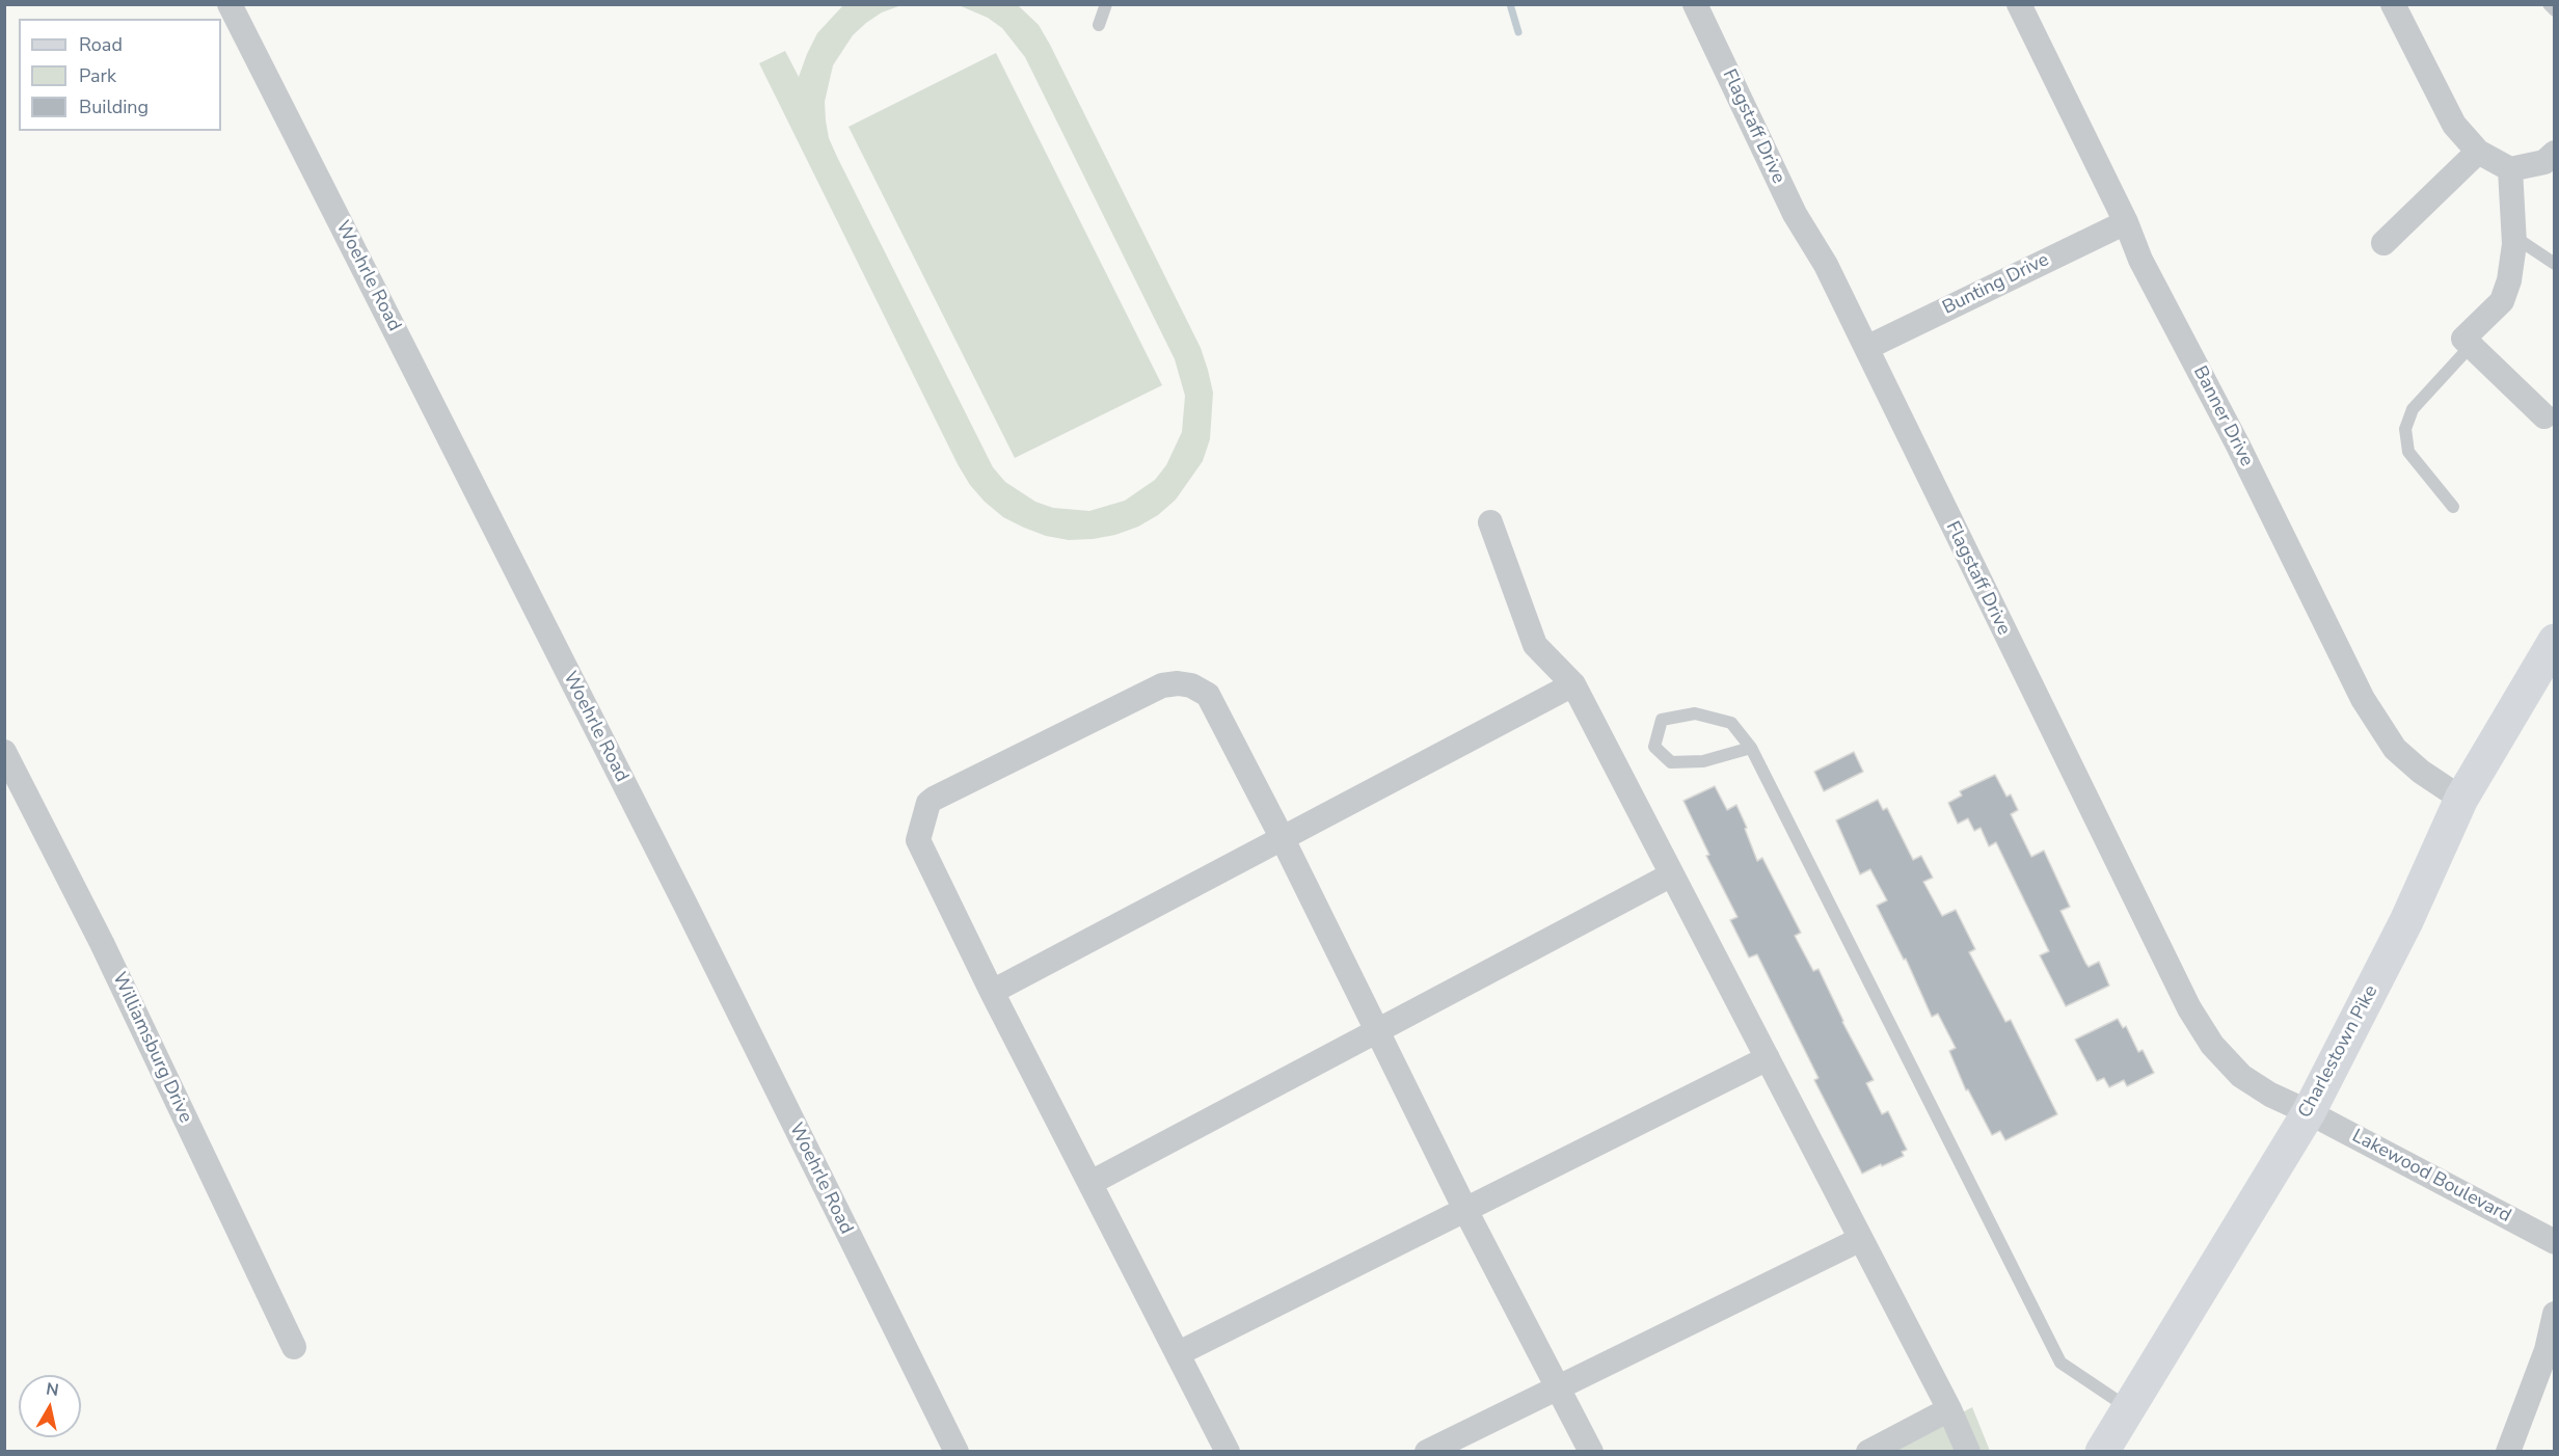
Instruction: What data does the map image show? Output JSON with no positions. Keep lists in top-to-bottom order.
{
  "streets": {
    "street": [
      "Flagstaff Drive",
      "Woehrle Road",
      "Bunting Drive",
      "Banner Drive",
      "Williamsburg Drive",
      "Charlestown Pike",
      "Lakewood Boulevard"
    ]
  },
  "crossings": [
    ["Flagstaff Drive", "Bunting Drive"],
    ["Flagstaff Drive", "Charlestown Pike"],
    ["Flagstaff Drive", "Lakewood Boulevard"],
    ["Bunting Drive", "Banner Drive"],
    ["Banner Drive", "Charlestown Pike"],
    ["Charlestown Pike", "Lakewood Boulevard"]
  ],
  "legend": ["Road", "Park", "Building"],
  "north": "top"
}
